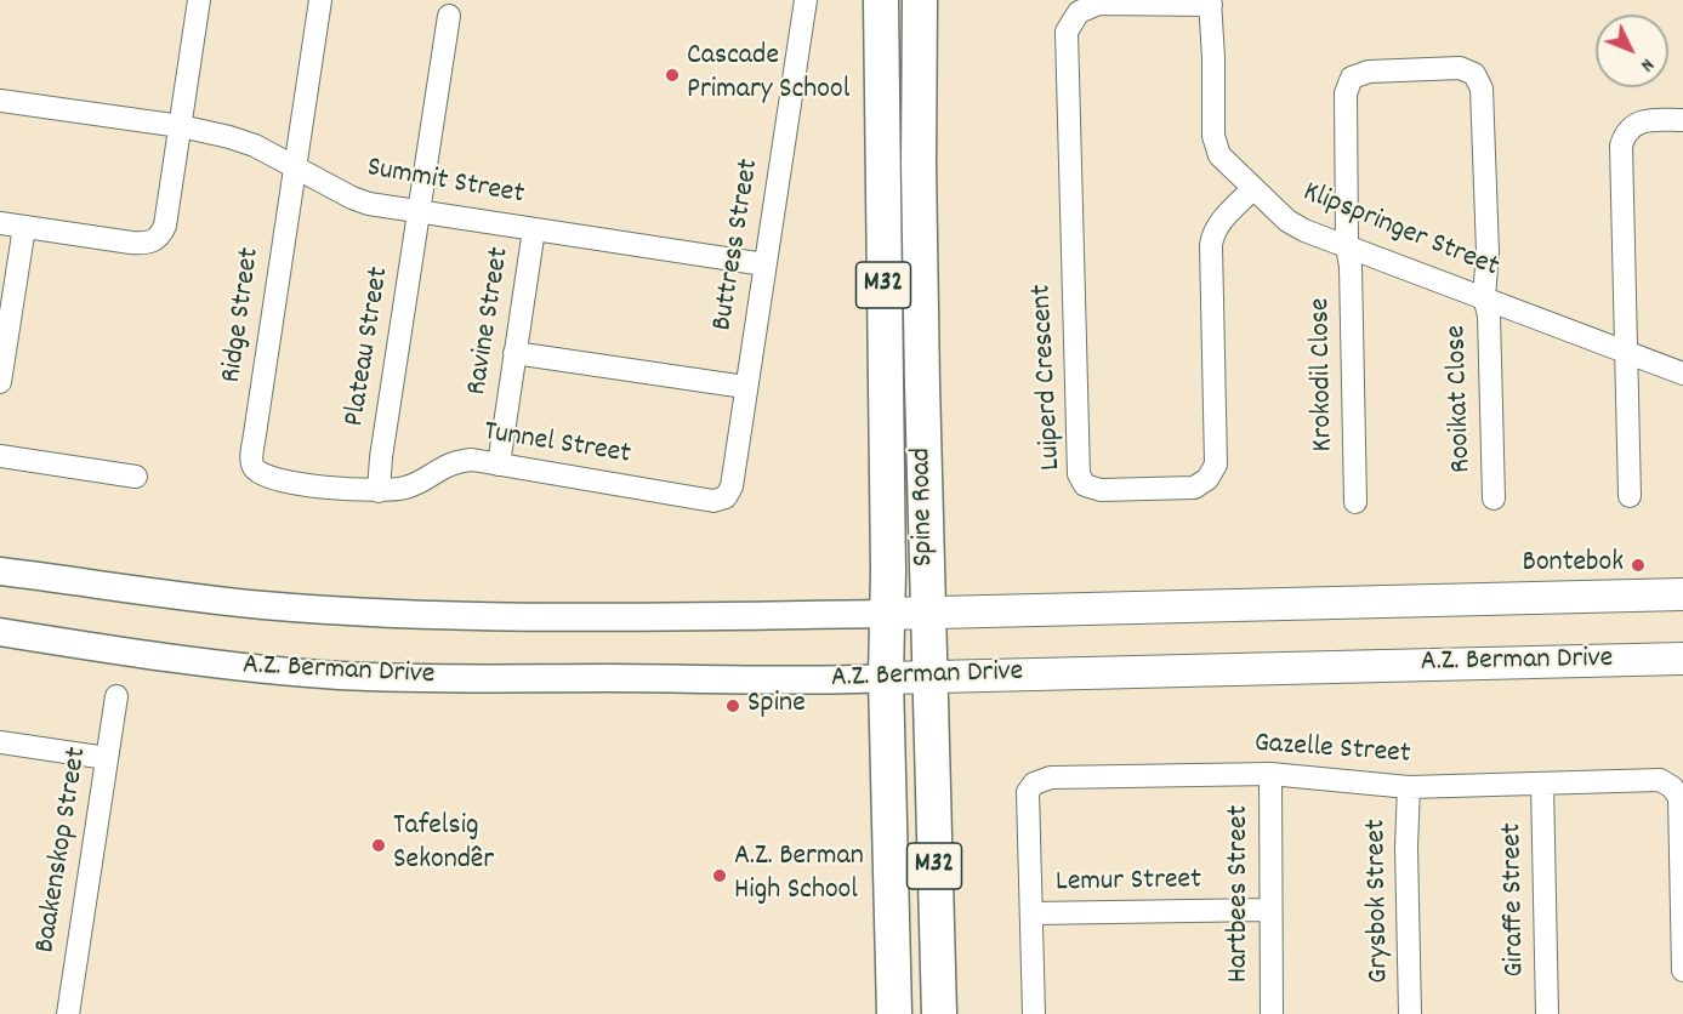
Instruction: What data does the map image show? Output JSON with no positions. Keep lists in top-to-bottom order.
{
  "streets": {
    "main road": ["M32", "Spine Road", "A.Z. Berman Drive"],
    "street": [
      "Summit Street",
      "Klipspringer Street",
      "Buttress Street",
      "Ridge Street",
      "Ravine Street",
      "Plateau Street",
      "Krokodil Close",
      "Luiperd Crescent",
      "Rooikat Close",
      "Tunnel Street",
      "Gazelle Street",
      "Baakenskop Street",
      "Lemur Street",
      "Hartbees Street",
      "Giraffe Street",
      "Grysbok Street"
    ]
  },
  "crossings": [
    ["Summit Street", "Buttress Street"],
    ["Summit Street", "Ridge Street"],
    ["Summit Street", "Ravine Street"],
    ["Summit Street", "Plateau Street"],
    ["Klipspringer Street", "Krokodil Close"],
    ["Klipspringer Street", "Luiperd Crescent"],
    ["Klipspringer Street", "Rooikat Close"],
    ["Buttress Street", "Tunnel Street"],
    ["Ridge Street", "Tunnel Street"],
    ["Ravine Street", "Tunnel Street"],
    ["Plateau Street", "Tunnel Street"],
    ["Krokodil Close", "Rooikat Close"],
    ["Spine Road", "A.Z. Berman Drive"],
    ["Gazelle Street", "Lemur Street"],
    ["Gazelle Street", "Hartbees Street"],
    ["Gazelle Street", "Giraffe Street"],
    ["Gazelle Street", "Grysbok Street"],
    ["Lemur Street", "Hartbees Street"]
  ],
  "places": [
    "Cascade Primary School",
    "Bontebok",
    "Spine",
    "Tafelsig Sekondêr",
    "A.Z. Berman High School"
  ],
  "north": "bottom right"
}
